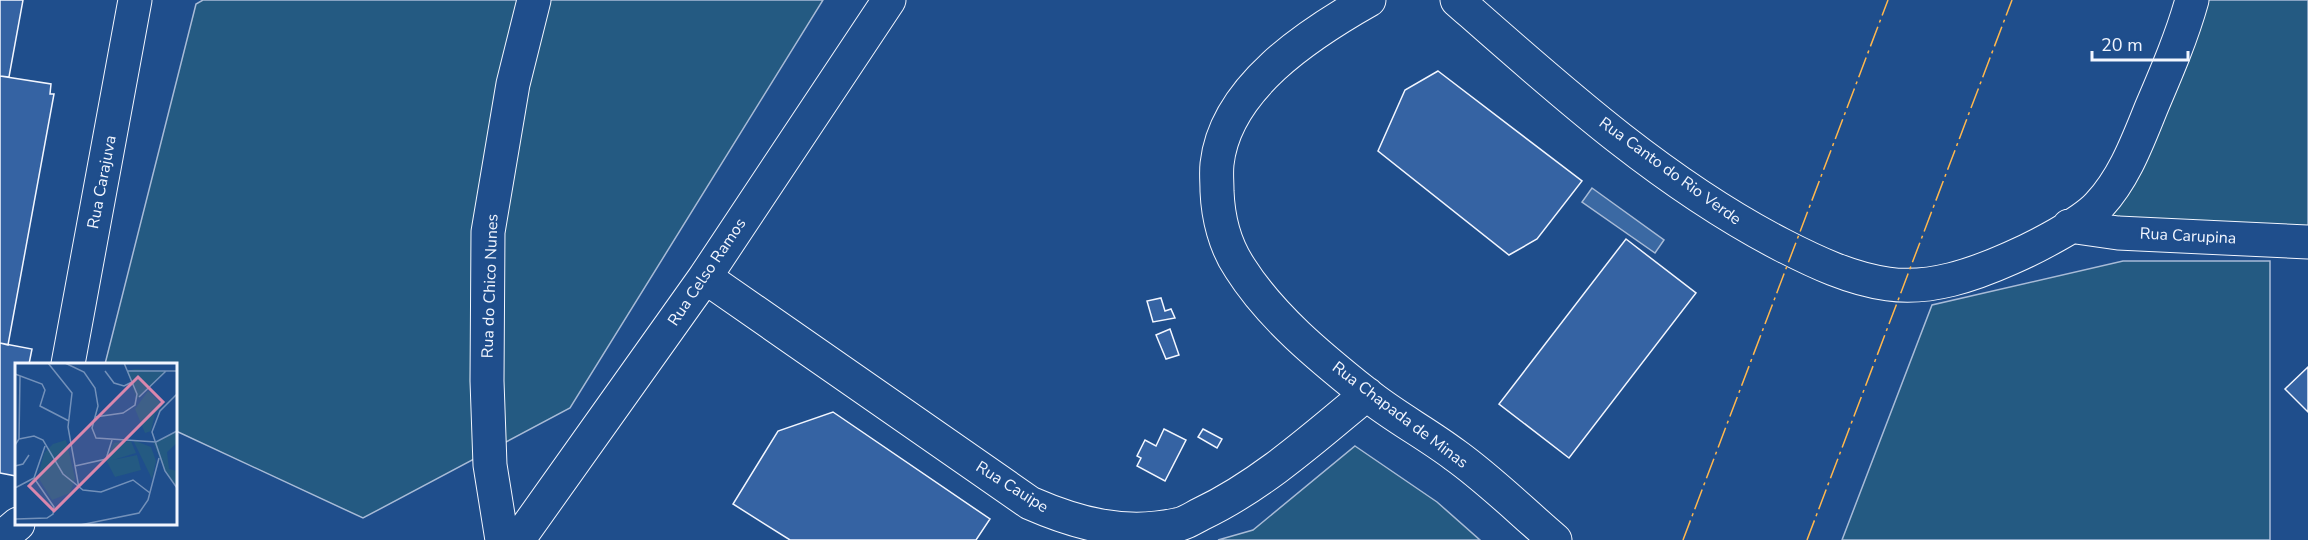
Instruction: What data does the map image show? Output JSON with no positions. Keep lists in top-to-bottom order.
{
  "streets": {
    "street": [
      "Rua Canto do Rio Verde",
      "Rua Carajuva",
      "Rua Carupina",
      "Rua Celso Ramos",
      "Rua do Chico Nunes",
      "Rua Chapada de Minas",
      "Rua Cauipe"
    ]
  },
  "crossings": [
    ["Rua Canto do Rio Verde", "Rua Carupina"],
    ["Rua Celso Ramos", "Rua Cauipe"],
    ["Rua Chapada de Minas", "Rua Cauipe"]
  ],
  "scale_bar": "20 m"
}
